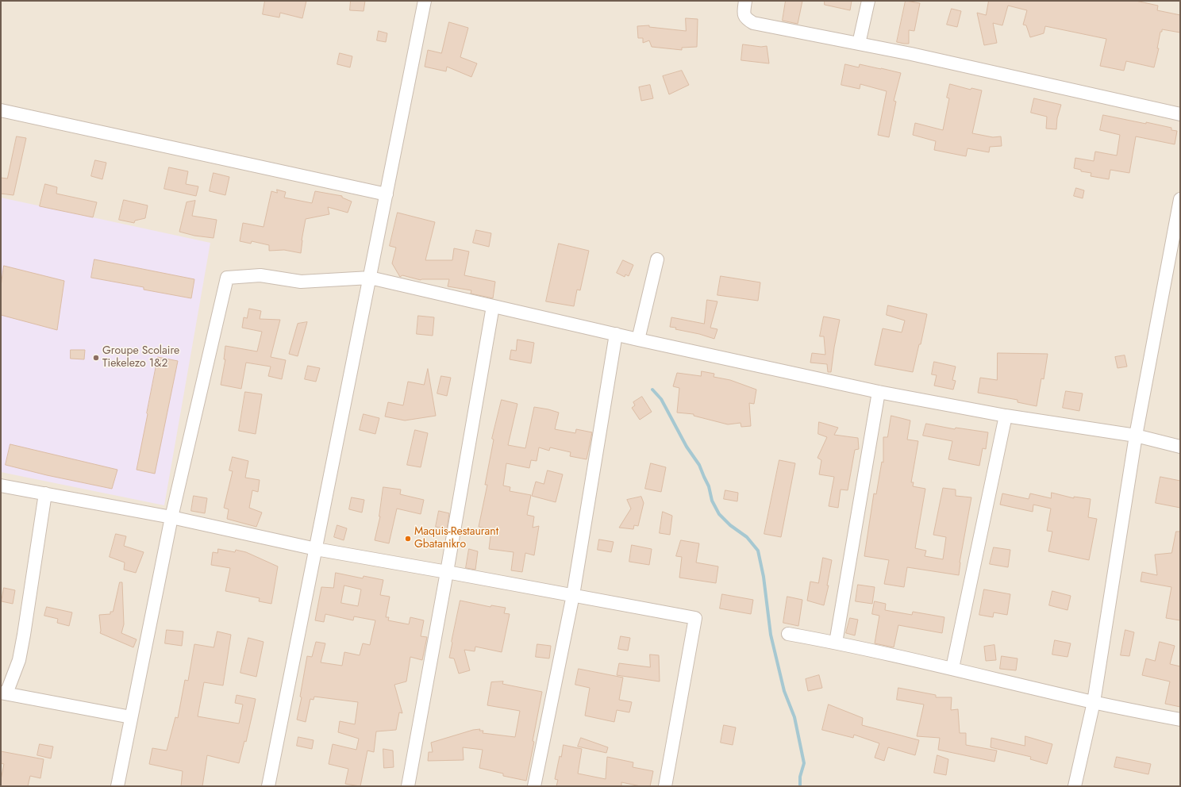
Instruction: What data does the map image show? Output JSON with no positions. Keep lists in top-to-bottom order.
{
  "places": ["Groupe Scolaire Tiekelezo 1&2", "Maquis-Restaurant Gbatanikro"]
}
